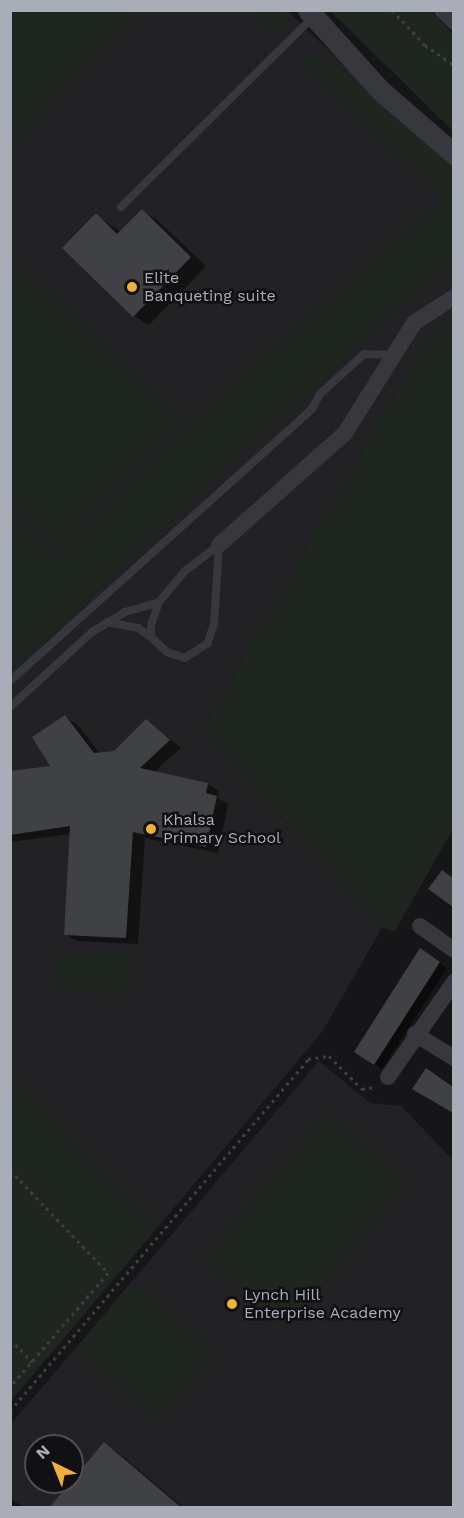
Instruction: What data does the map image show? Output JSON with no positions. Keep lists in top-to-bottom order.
{
  "places": ["Elite Banqueting suite", "Khalsa Primary School", "Lynch Hill Enterprise Academy"],
  "north": "top left"
}
